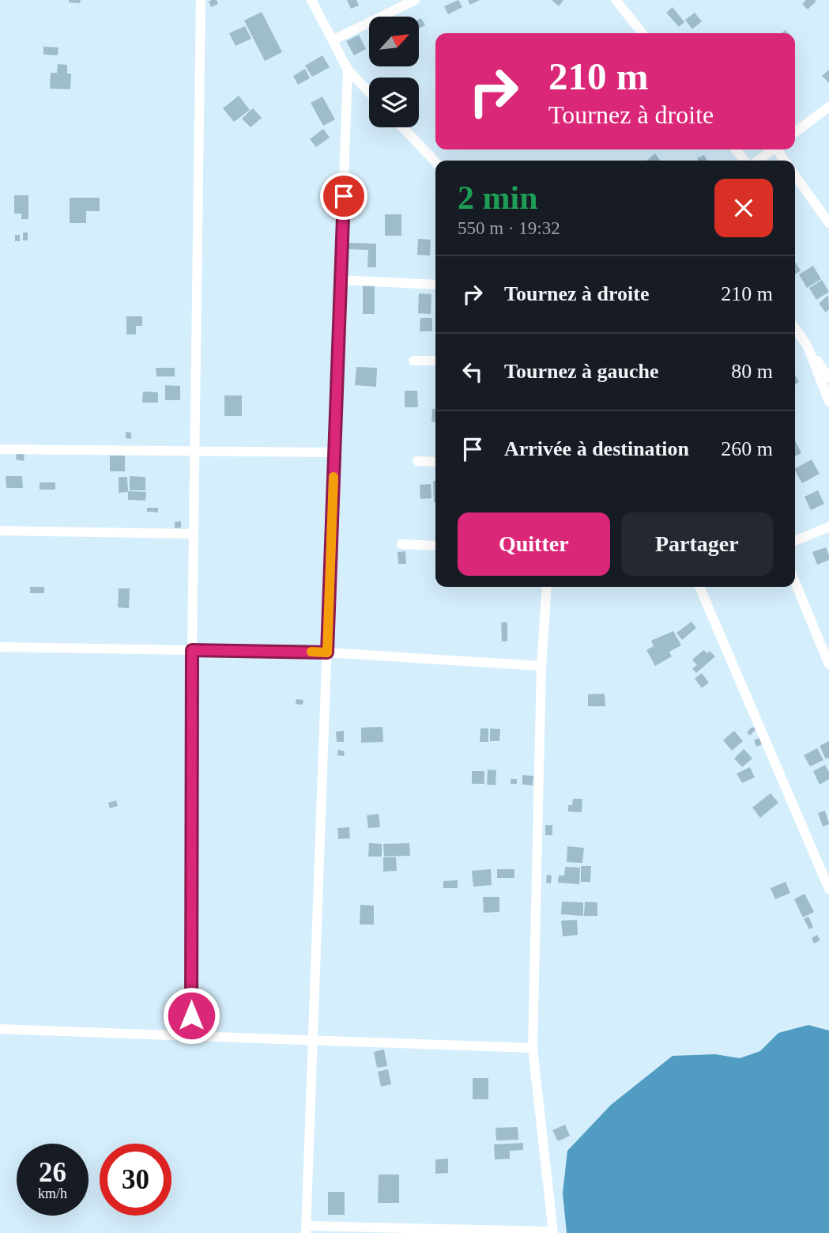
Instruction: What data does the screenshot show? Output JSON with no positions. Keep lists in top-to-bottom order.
{
  "north": "top right",
  "page": {
    "turn": ["210 m", "Tournez à droite"],
    "heading": ["2 min", "550 m · 19:32"],
    "list": [
      {
        "name": "Tournez à droite",
        "value": "210 m"
      },
      {
        "name": "Tournez à gauche",
        "value": "80 m"
      },
      {
        "name": "Arrivée à destination",
        "value": "260 m"
      }
    ],
    "buttons": ["Quitter", "Partager"],
    "speed": "26 km/h",
    "limit": "30"
  }
}
